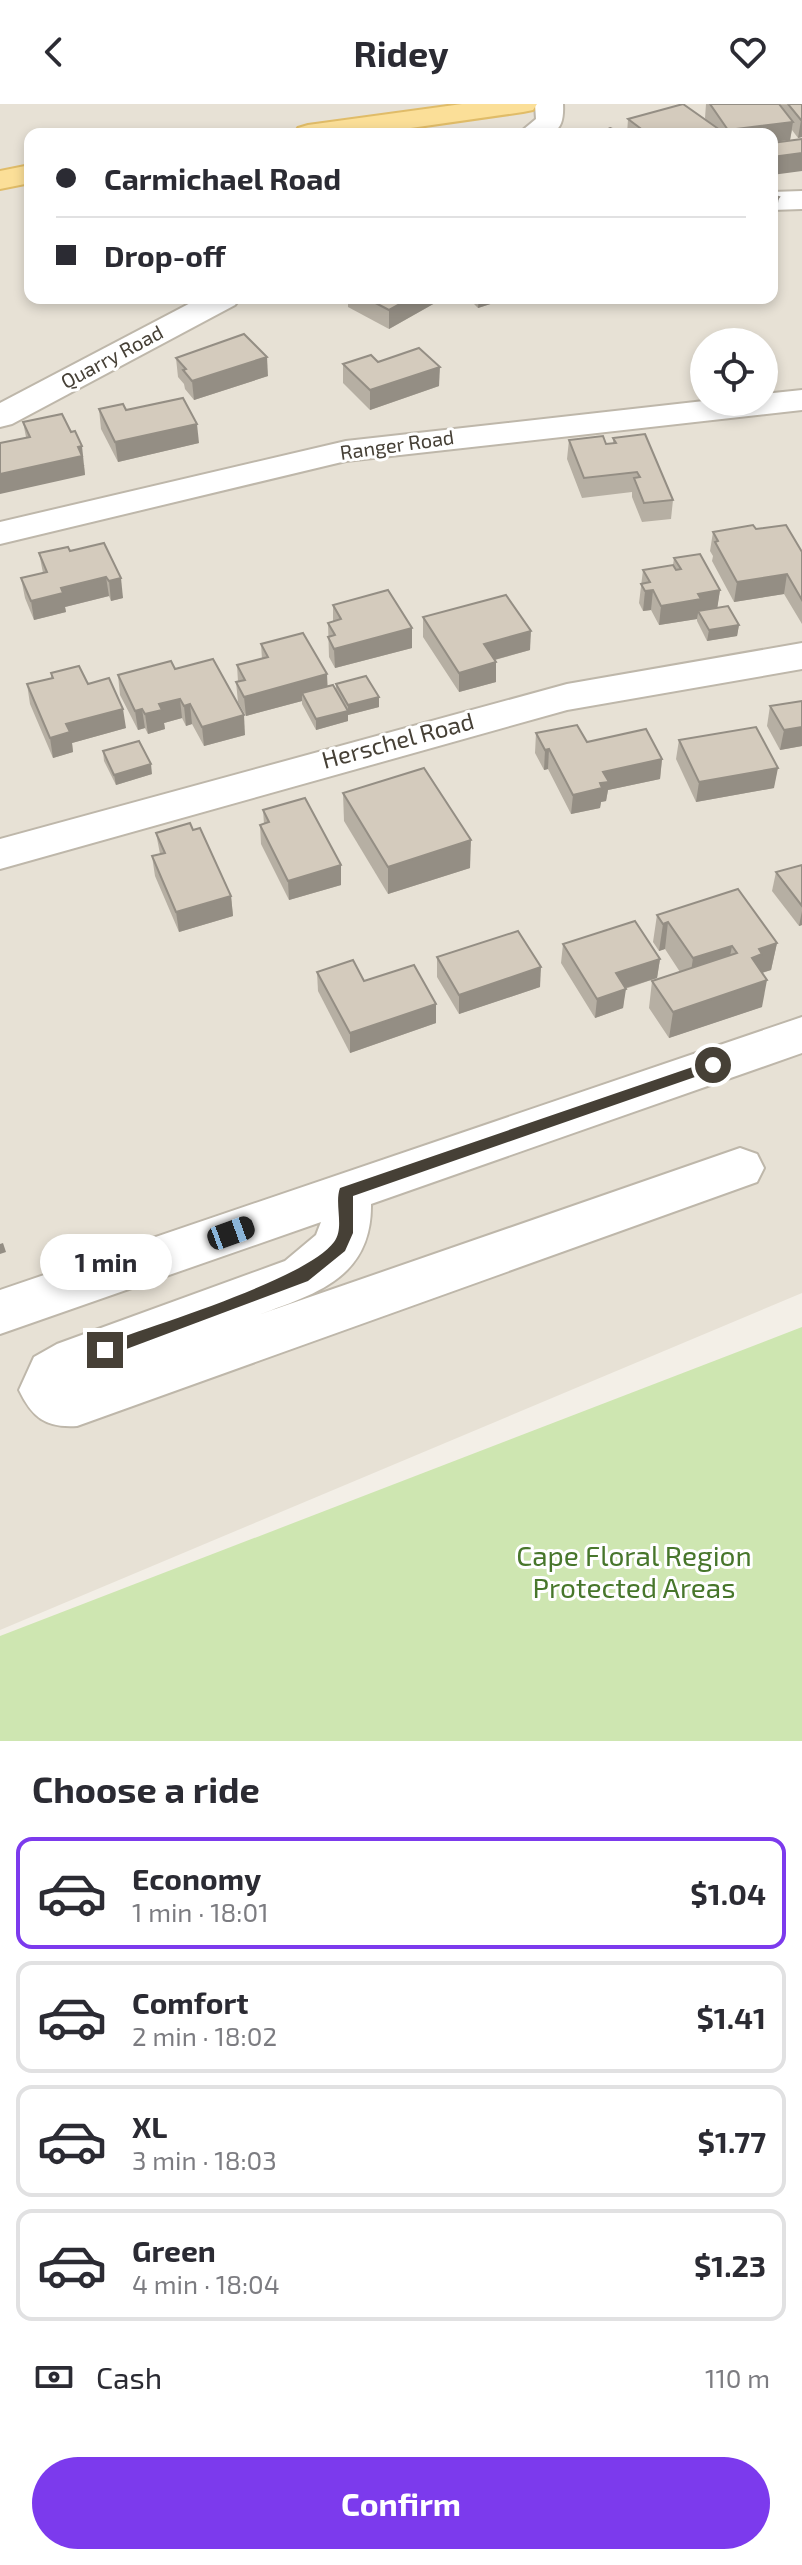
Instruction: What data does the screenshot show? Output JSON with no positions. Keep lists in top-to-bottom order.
{
  "streets": {
    "street": ["Quarry Road", "Ranger Road", "Herschel Road"]
  },
  "parks": ["Cape Floral Region Protected Areas"],
  "page": {
    "header": "Ridey",
    "banner": ["Carmichael Road", "Drop-off"],
    "bubble": "1 min",
    "heading": "Choose a ride",
    "list": [
      {
        "name": "Economy",
        "note": "1 min · 18:01",
        "value": "$1.04"
      },
      {
        "name": "Comfort",
        "note": "2 min · 18:02",
        "value": "$1.41"
      },
      {
        "name": "XL",
        "note": "3 min · 18:03",
        "value": "$1.77"
      },
      {
        "name": "Green",
        "note": "4 min · 18:04",
        "value": "$1.23"
      }
    ],
    "pay": ["Cash", "110 m"],
    "buttons": "Confirm"
  }
}
